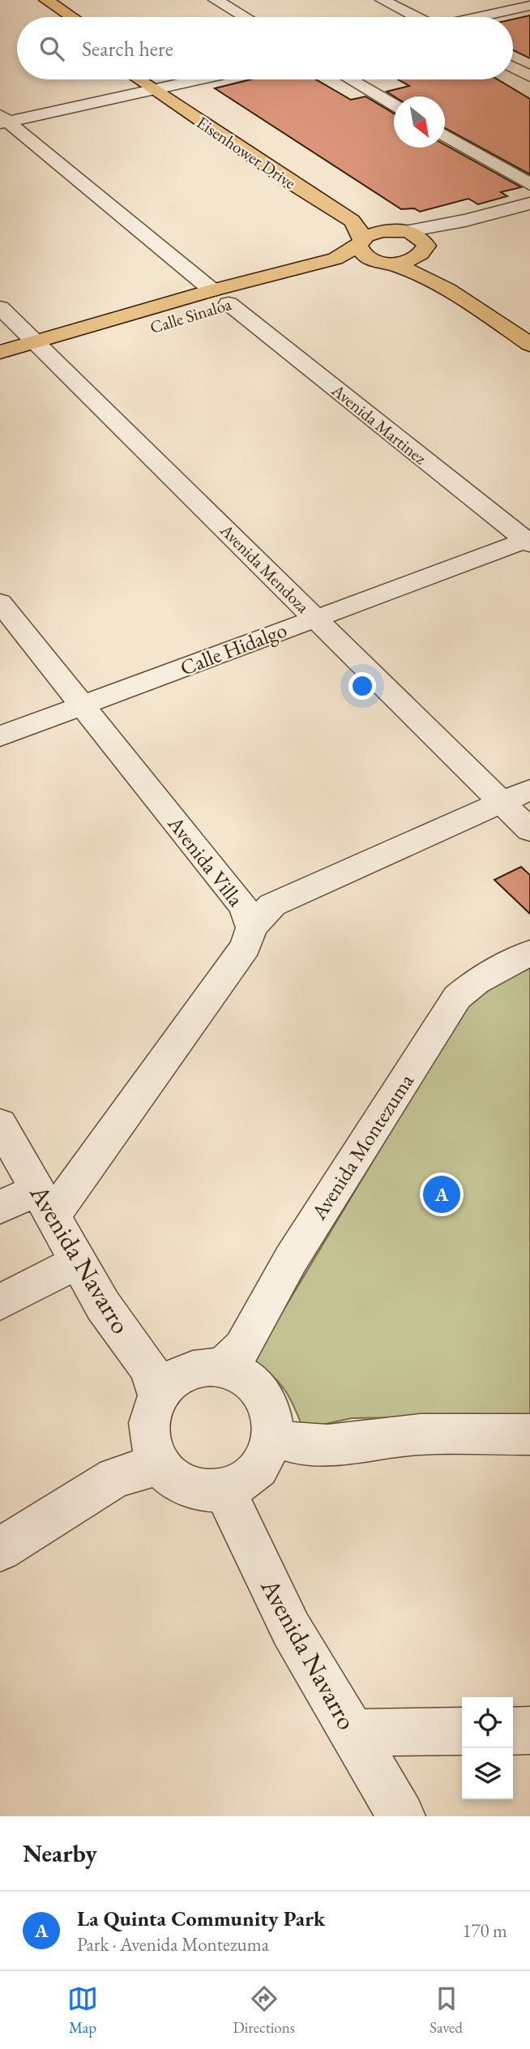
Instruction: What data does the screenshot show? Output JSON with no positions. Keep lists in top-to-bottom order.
{
  "streets": {
    "main road": ["Eisenhower Drive", "Calle Sinaloa"],
    "street": [
      "Avenida Martinez",
      "Avenida Mendoza",
      "Calle Hidalgo",
      "Avenida Villa",
      "Avenida Montezuma",
      "Avenida Navarro"
    ]
  },
  "crossings": [
    ["Eisenhower Drive", "Calle Sinaloa"],
    ["Calle Sinaloa", "Avenida Martinez"],
    ["Calle Sinaloa", "Avenida Mendoza"],
    ["Avenida Martinez", "Calle Hidalgo"],
    ["Avenida Mendoza", "Calle Hidalgo"],
    ["Calle Hidalgo", "Avenida Villa"],
    ["Avenida Villa", "Avenida Navarro"],
    ["Avenida Montezuma", "Avenida Navarro"]
  ],
  "north": "bottom right",
  "page": {
    "search": "Search here",
    "pins": "A",
    "heading": "Nearby",
    "list": [
      {
        "mark": "A",
        "name": "La Quinta Community Park",
        "note": "Park · Avenida Montezuma",
        "value": "170 m"
      }
    ],
    "nav": ["Map", "Directions", "Saved"]
  }
}
